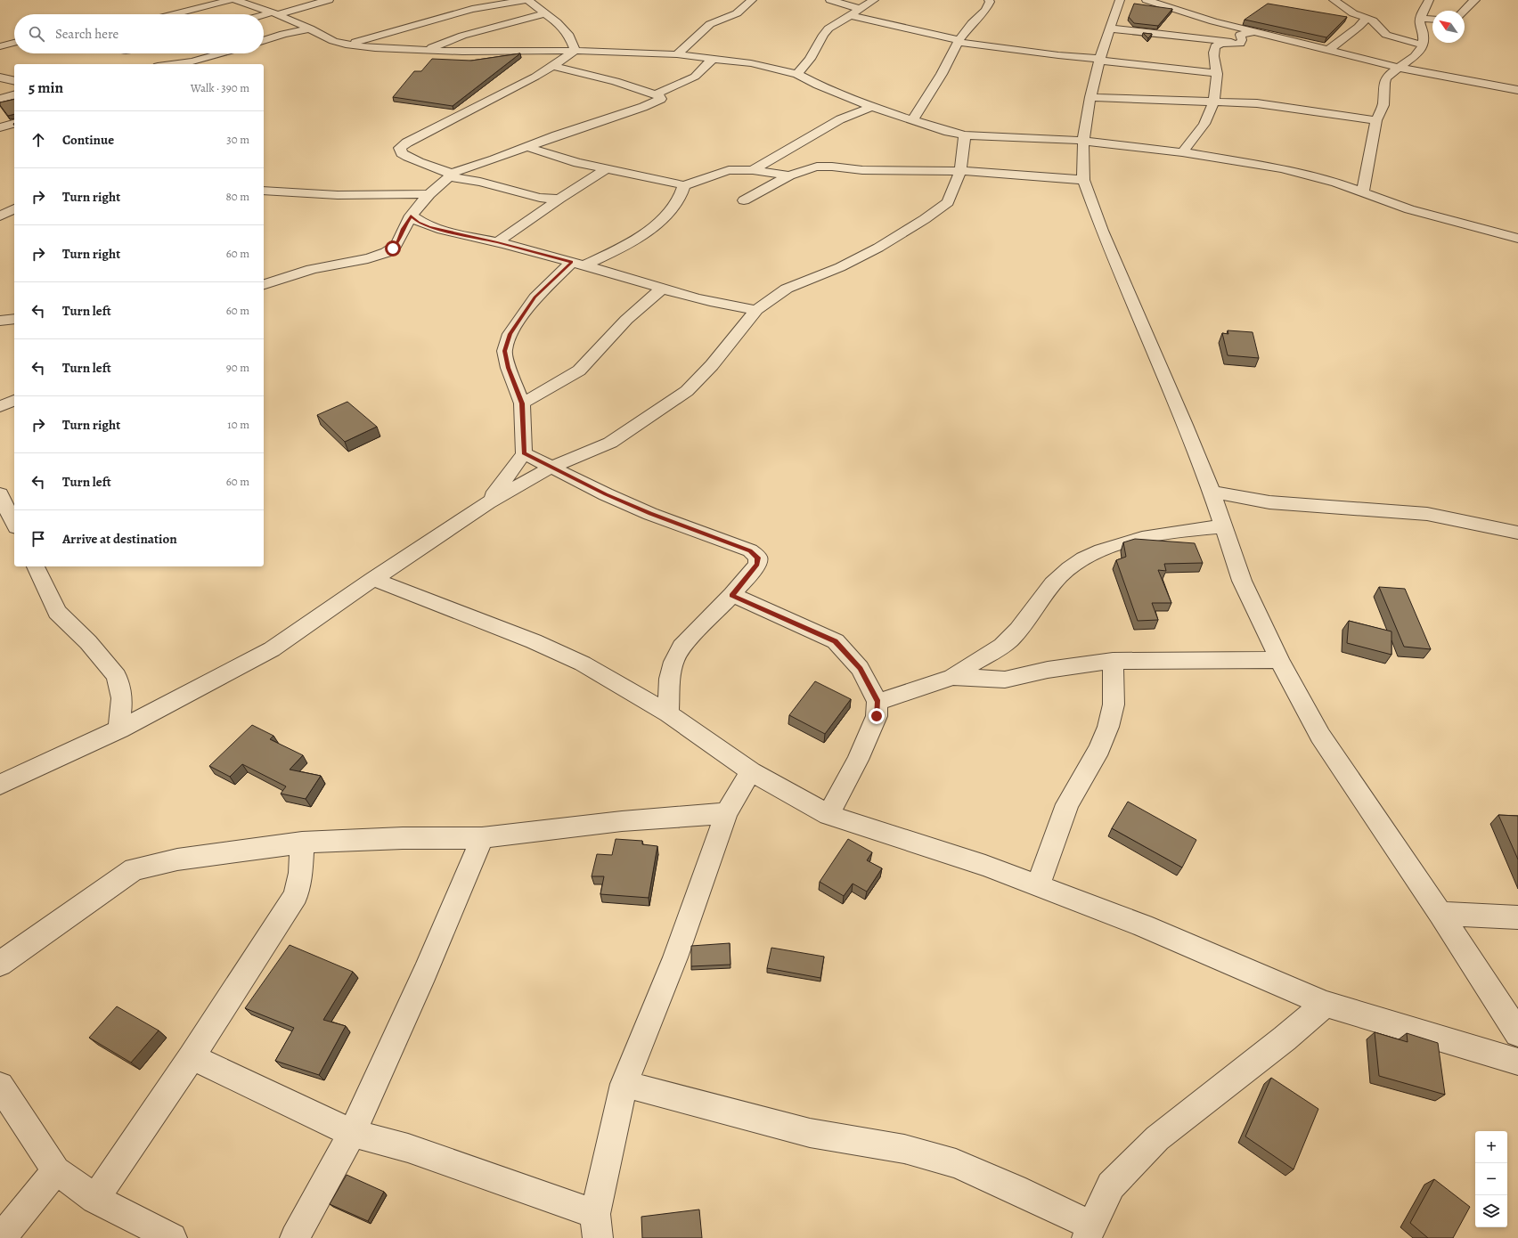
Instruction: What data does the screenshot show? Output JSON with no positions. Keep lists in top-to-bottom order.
{
  "north": "top left",
  "page": {
    "search": "Search here",
    "heading": ["5 min", "Walk · 390 m"],
    "list": [
      ["Continue", "30 m"],
      ["Turn right", "80 m"],
      ["Turn right", "60 m"],
      ["Turn left", "60 m"],
      ["Turn left", "90 m"],
      ["Turn right", "10 m"],
      ["Turn left", "60 m"],
      "Arrive at destination"
    ],
    "map_buttons": ["+", "−"]
  }
}
